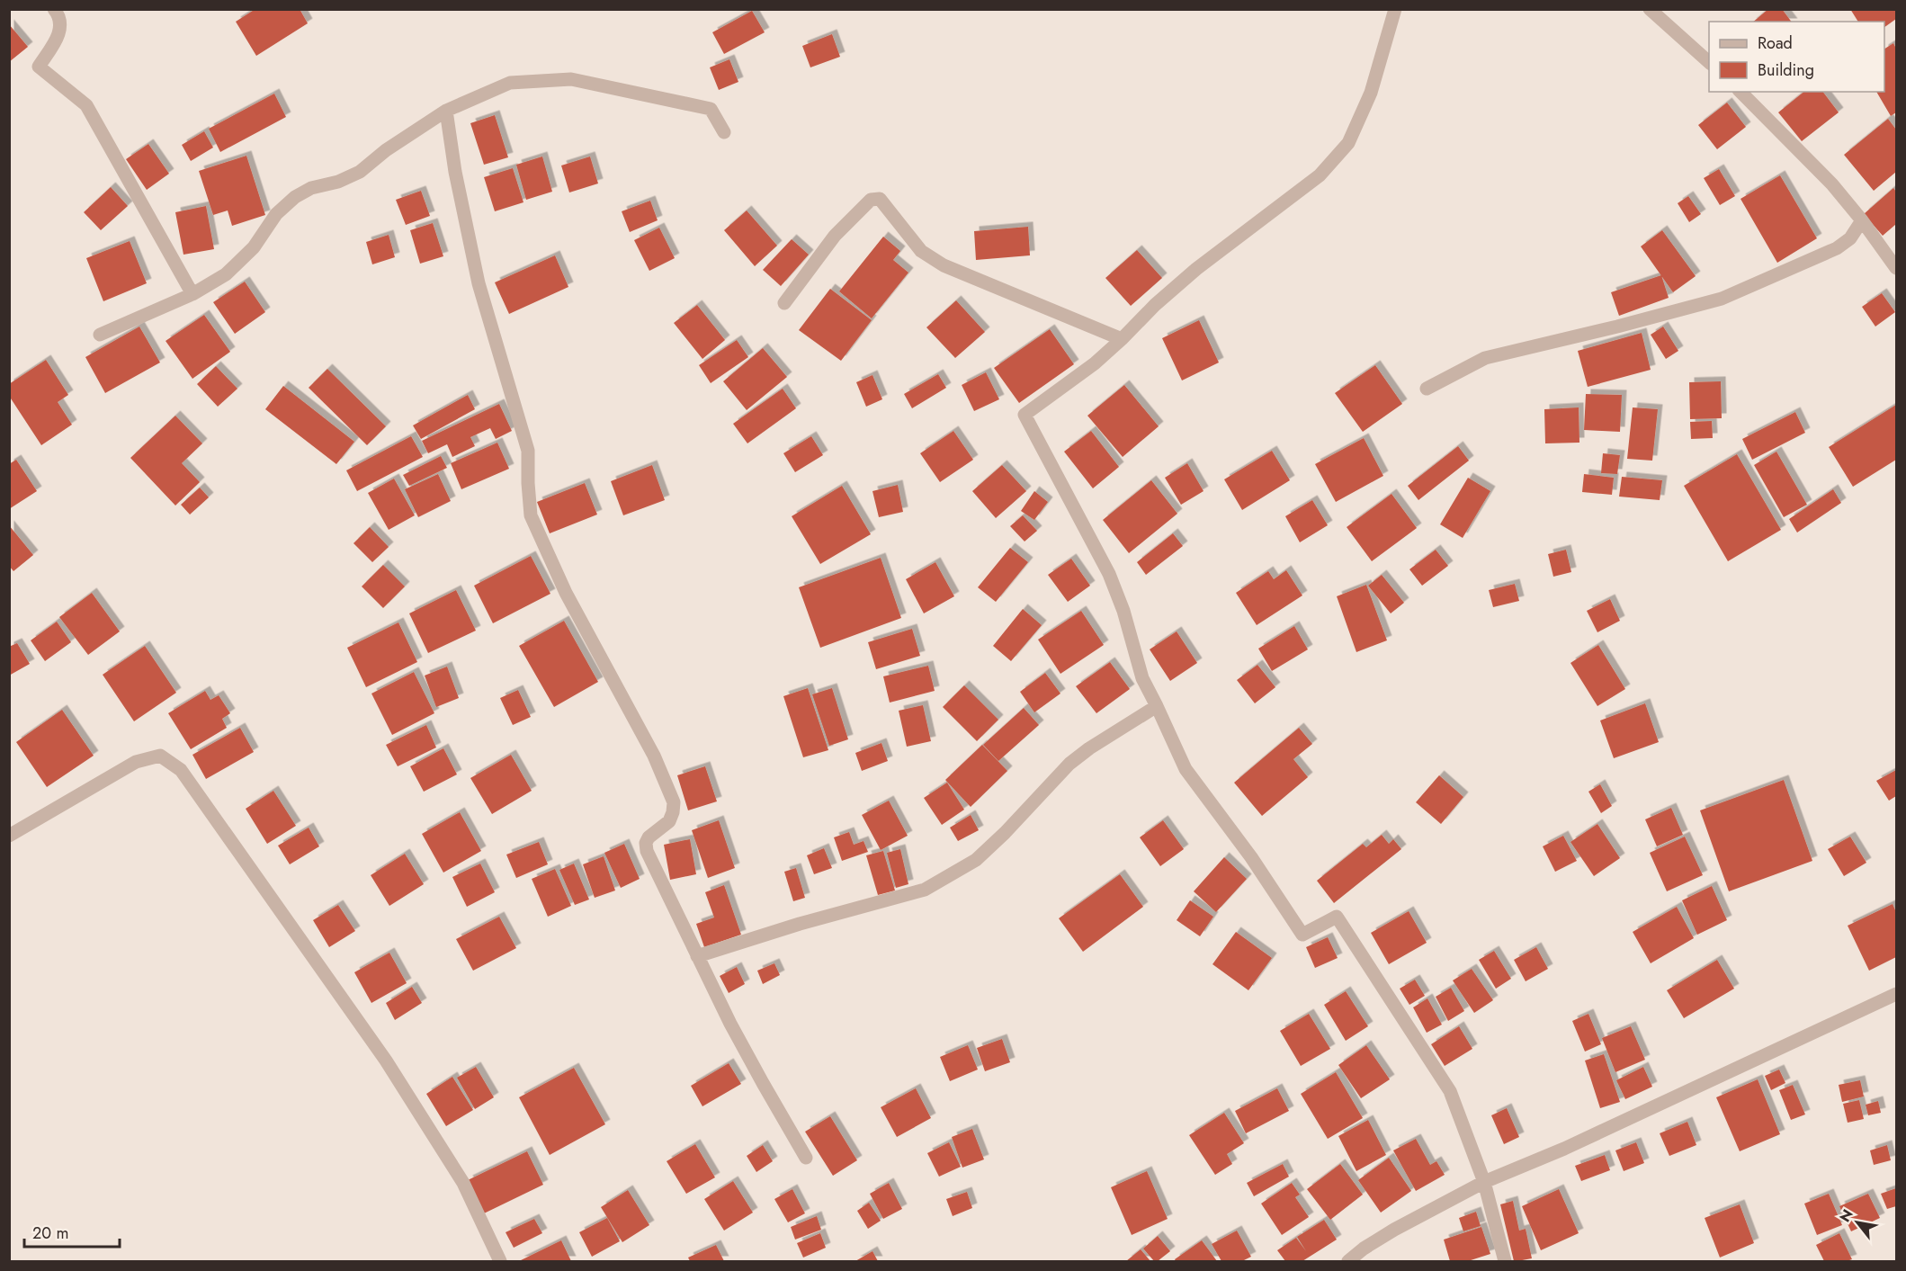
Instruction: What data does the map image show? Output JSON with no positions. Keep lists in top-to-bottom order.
{
  "legend": ["Road", "Building"],
  "scale_bar": "20 m",
  "north": "top left"
}
